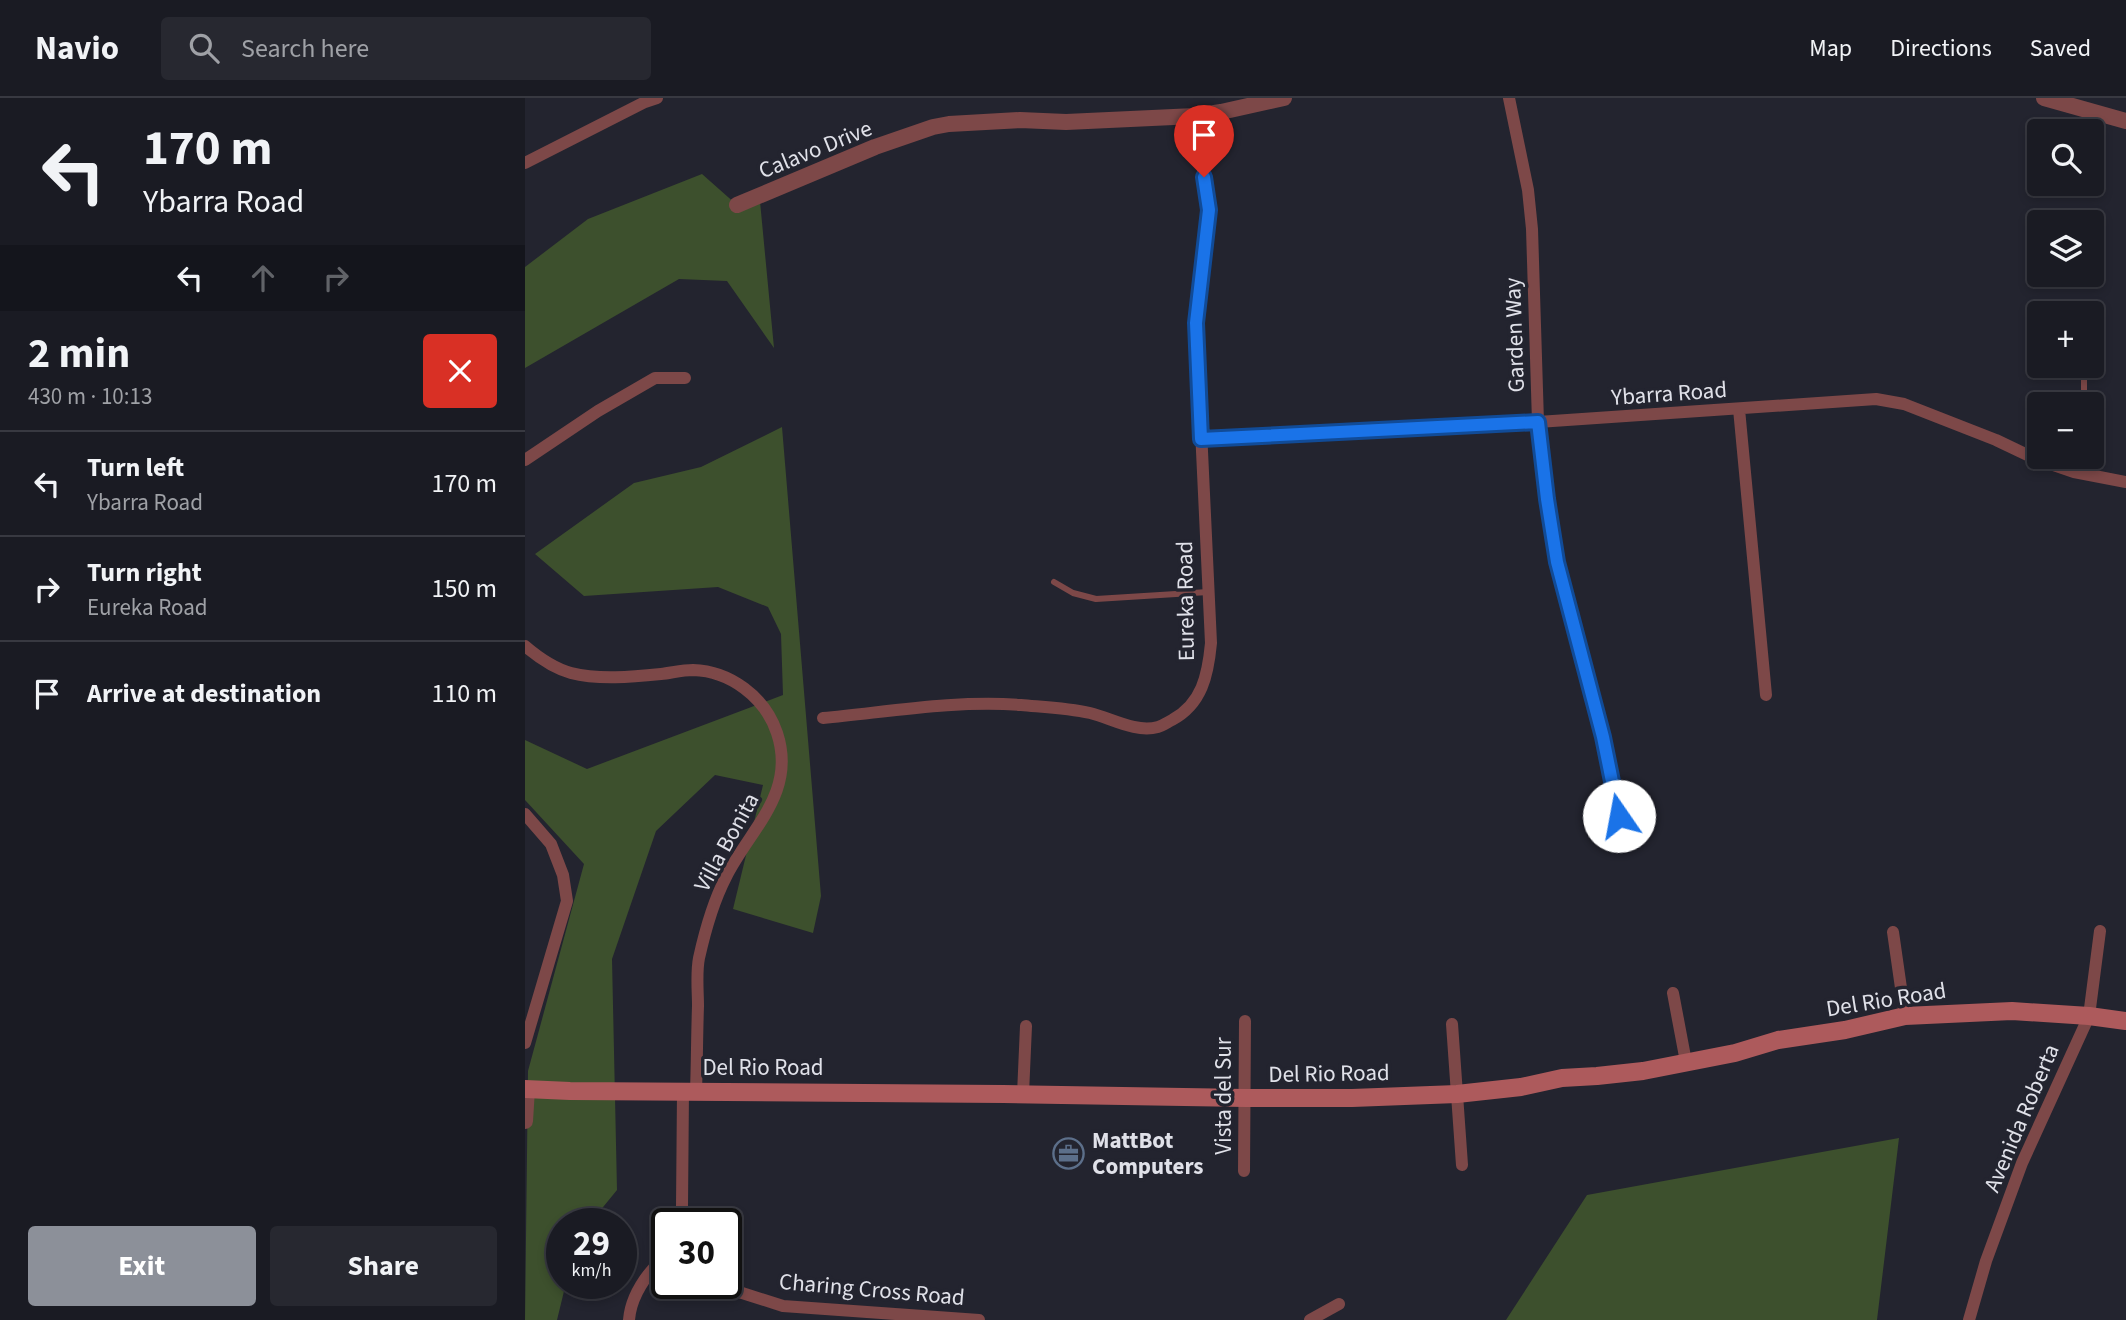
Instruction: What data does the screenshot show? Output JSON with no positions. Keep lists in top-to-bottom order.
{
  "streets": {
    "main road": ["Del Rio Road"],
    "street": [
      "Calavo Drive",
      "Garden Way",
      "Ybarra Road",
      "Eureka Road",
      "Villa Bonita",
      "Vista del Sur",
      "Avenida Roberta",
      "Charing Cross Road"
    ]
  },
  "crossings": [
    ["Calavo Drive", "Eureka Road"],
    ["Garden Way", "Ybarra Road"],
    ["Ybarra Road", "Eureka Road"],
    ["Villa Bonita", "Del Rio Road"],
    ["Del Rio Road", "Vista del Sur"],
    ["Del Rio Road", "Avenida Roberta"]
  ],
  "places": {
    "office": ["MattBot Computers"]
  },
  "page": {
    "header": "Navio",
    "search": "Search here",
    "nav": ["Map", "Directions", "Saved"],
    "turn": ["170 m", "Ybarra Road"],
    "map_buttons": ["+", "−"],
    "heading": ["2 min", "430 m · 10:13"],
    "list": [
      {
        "name": "Turn left",
        "note": "Ybarra Road",
        "value": "170 m"
      },
      {
        "name": "Turn right",
        "note": "Eureka Road",
        "value": "150 m"
      },
      {
        "name": "Arrive at destination",
        "value": "110 m"
      }
    ],
    "speed": "29 km/h",
    "limit": "30",
    "buttons": ["Exit", "Share"]
  }
}
